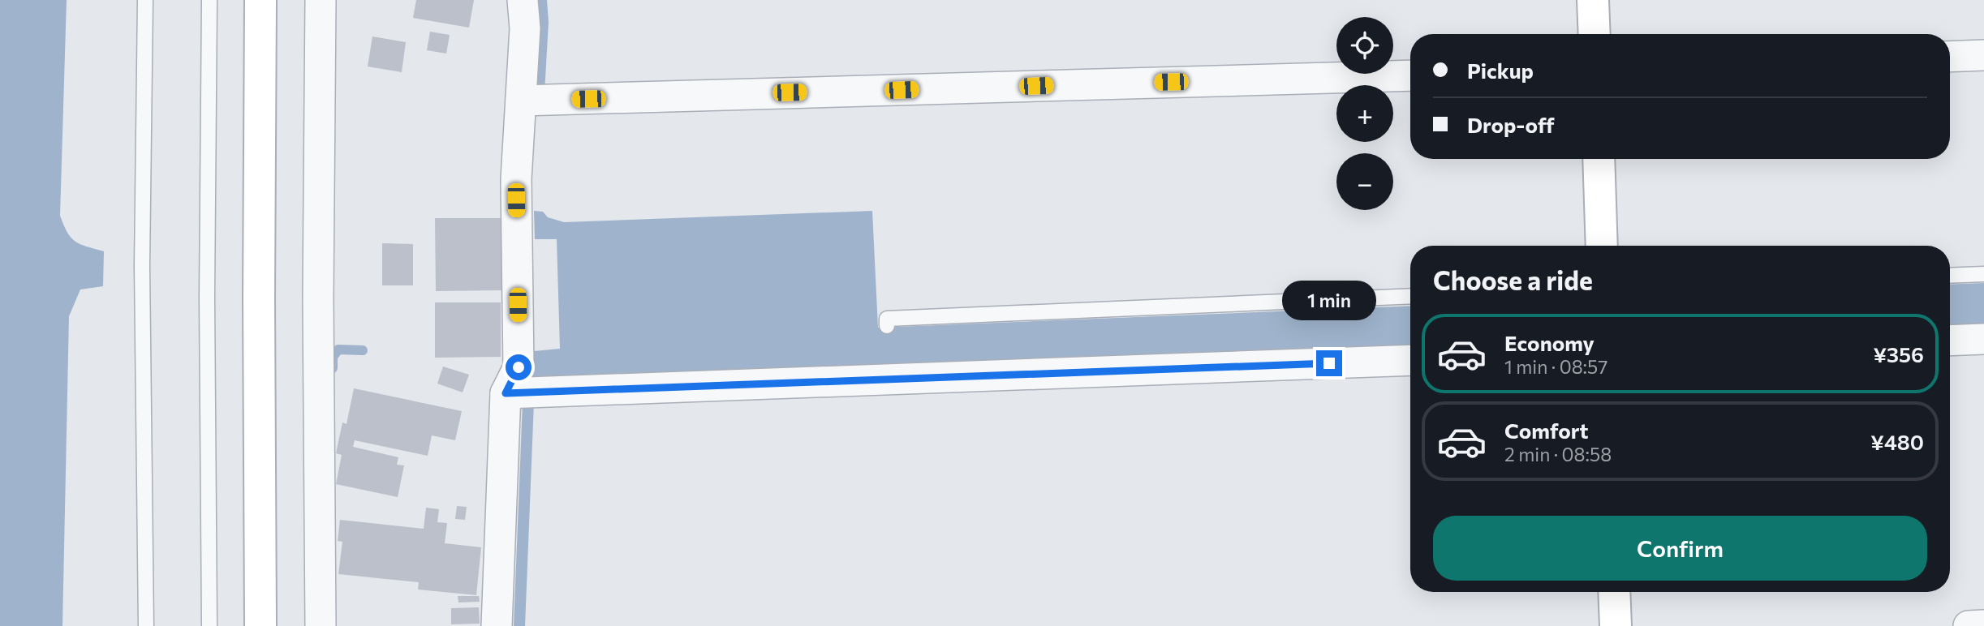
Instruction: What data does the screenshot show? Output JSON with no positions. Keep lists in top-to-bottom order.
{
  "page": {
    "map_buttons": ["+", "−"],
    "banner": ["Pickup", "Drop-off"],
    "heading": "Choose a ride",
    "bubble": "1 min",
    "list": [
      {
        "name": "Economy",
        "note": "1 min · 08:57",
        "value": "¥356"
      },
      {
        "name": "Comfort",
        "note": "2 min · 08:58",
        "value": "¥480"
      }
    ],
    "buttons": "Confirm"
  }
}
